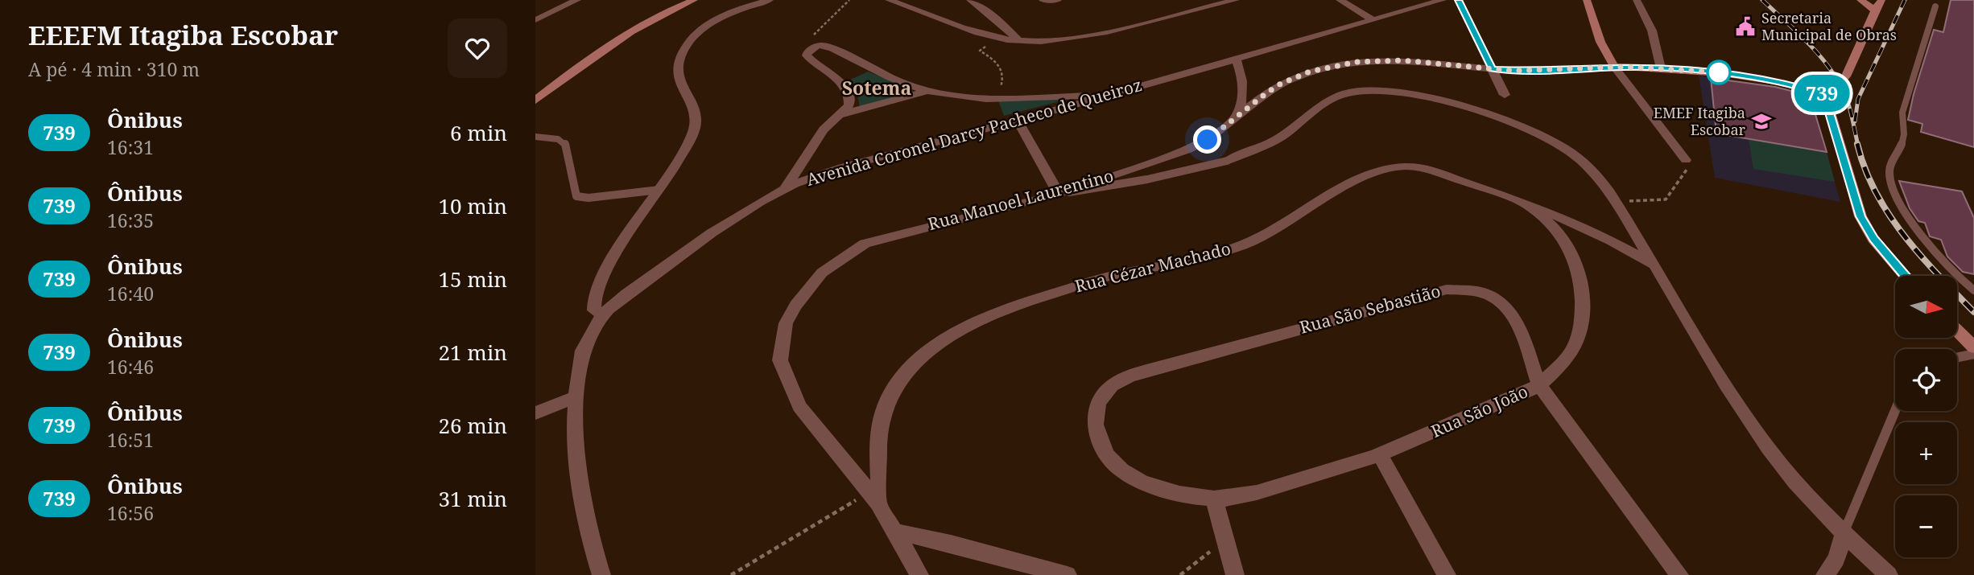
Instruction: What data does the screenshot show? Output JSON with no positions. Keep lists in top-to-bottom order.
{
  "streets": {
    "street": [
      "Avenida Coronel Darcy Pacheco de Queiroz",
      "Rua Manoel Laurentino",
      "Rua Cézar Machado",
      "Rua São Sebastião",
      "Rua São João"
    ]
  },
  "crossings": [
    ["Rua Manoel Laurentino", "Rua Cézar Machado"],
    ["Rua Cézar Machado", "Rua São João"],
    ["Rua São Sebastião", "Rua São João"]
  ],
  "districts": ["Sotema"],
  "places": {
    "public building": ["Secretaria Municipal de Obras"],
    "school or university": ["EMEF Itagiba Escobar"]
  },
  "lines": ["bus line 739"],
  "north": "right",
  "page": {
    "heading": ["EEEFM Itagiba Escobar", "A pé · 4 min · 310 m"],
    "on_map": "739",
    "list": [
      {
        "mark": "739",
        "name": "Ônibus",
        "note": "16:31",
        "value": "6 min"
      },
      {
        "mark": "739",
        "name": "Ônibus",
        "note": "16:35",
        "value": "10 min"
      },
      {
        "mark": "739",
        "name": "Ônibus",
        "note": "16:40",
        "value": "15 min"
      },
      {
        "mark": "739",
        "name": "Ônibus",
        "note": "16:46",
        "value": "21 min"
      },
      {
        "mark": "739",
        "name": "Ônibus",
        "note": "16:51",
        "value": "26 min"
      },
      {
        "mark": "739",
        "name": "Ônibus",
        "note": "16:56",
        "value": "31 min"
      }
    ],
    "map_buttons": ["+", "−"]
  }
}
